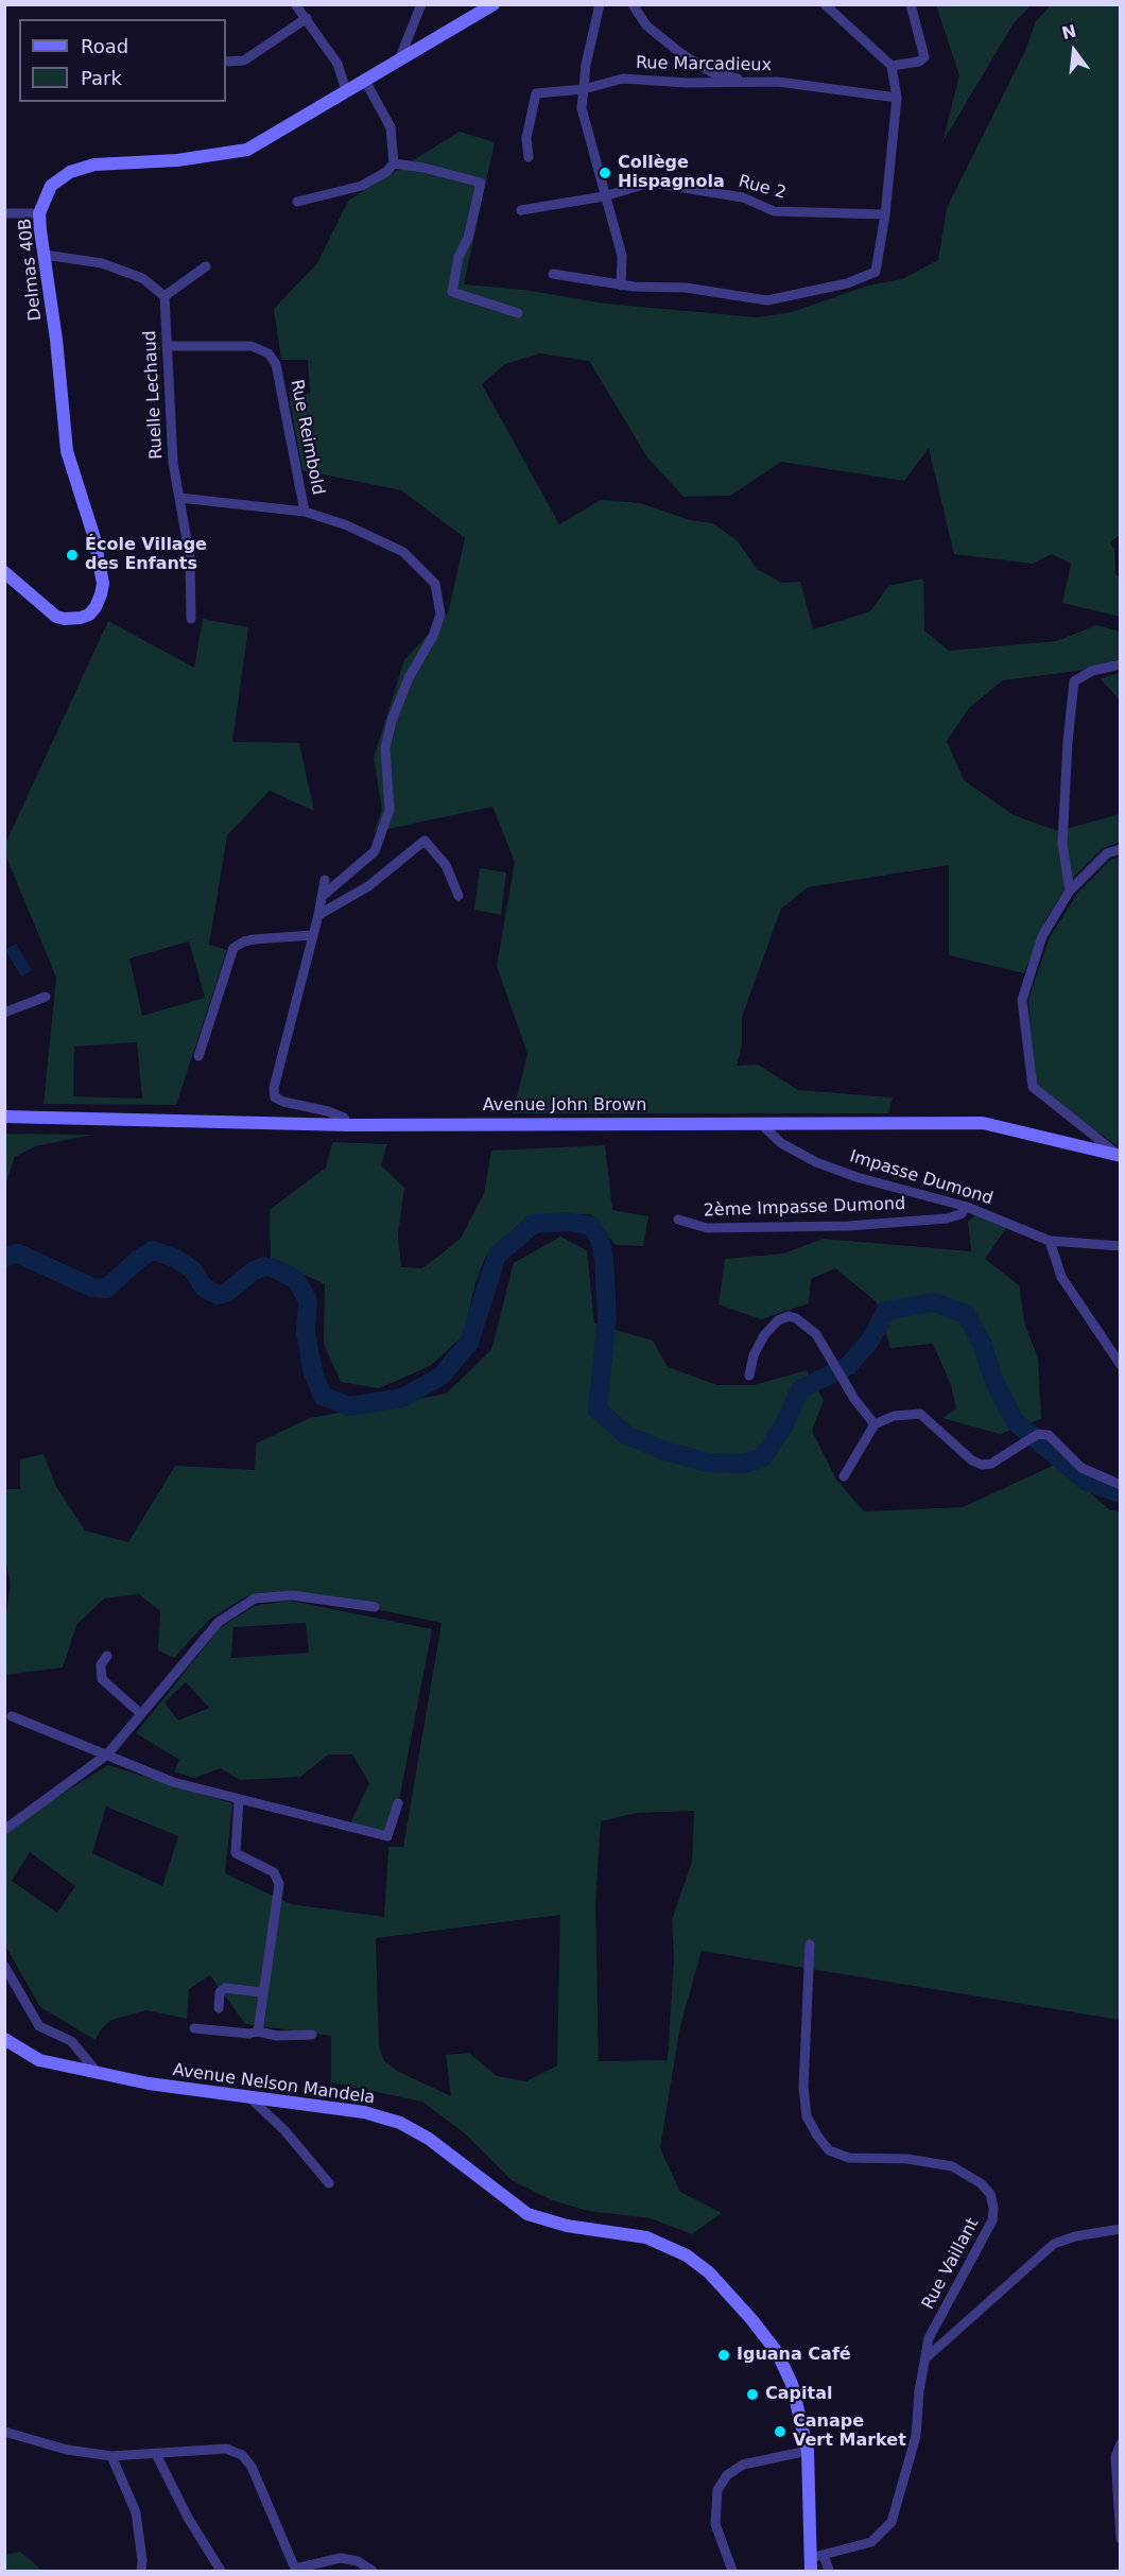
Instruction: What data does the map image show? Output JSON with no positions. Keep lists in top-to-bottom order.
{
  "streets": {
    "street": [
      "Rue Marcadieux",
      "Rue 2",
      "Delmas 40B",
      "Ruelle Lechaud",
      "Rue Reimbold",
      "Avenue John Brown",
      "Impasse Dumond",
      "2ème Impasse Dumond",
      "Avenue Nelson Mandela",
      "Rue Vaillant"
    ]
  },
  "crossings": [
    ["Ruelle Lechaud", "Rue Reimbold"],
    ["Avenue John Brown", "Impasse Dumond"],
    ["Impasse Dumond", "2ème Impasse Dumond"],
    ["Avenue Nelson Mandela", "Rue Vaillant"]
  ],
  "places": [
    "Collège Hispagnola",
    "École Village des Enfants",
    "Iguana Café",
    "Capital",
    "Canape Vert Market"
  ],
  "legend": ["Road", "Park"],
  "north": "top"
}
